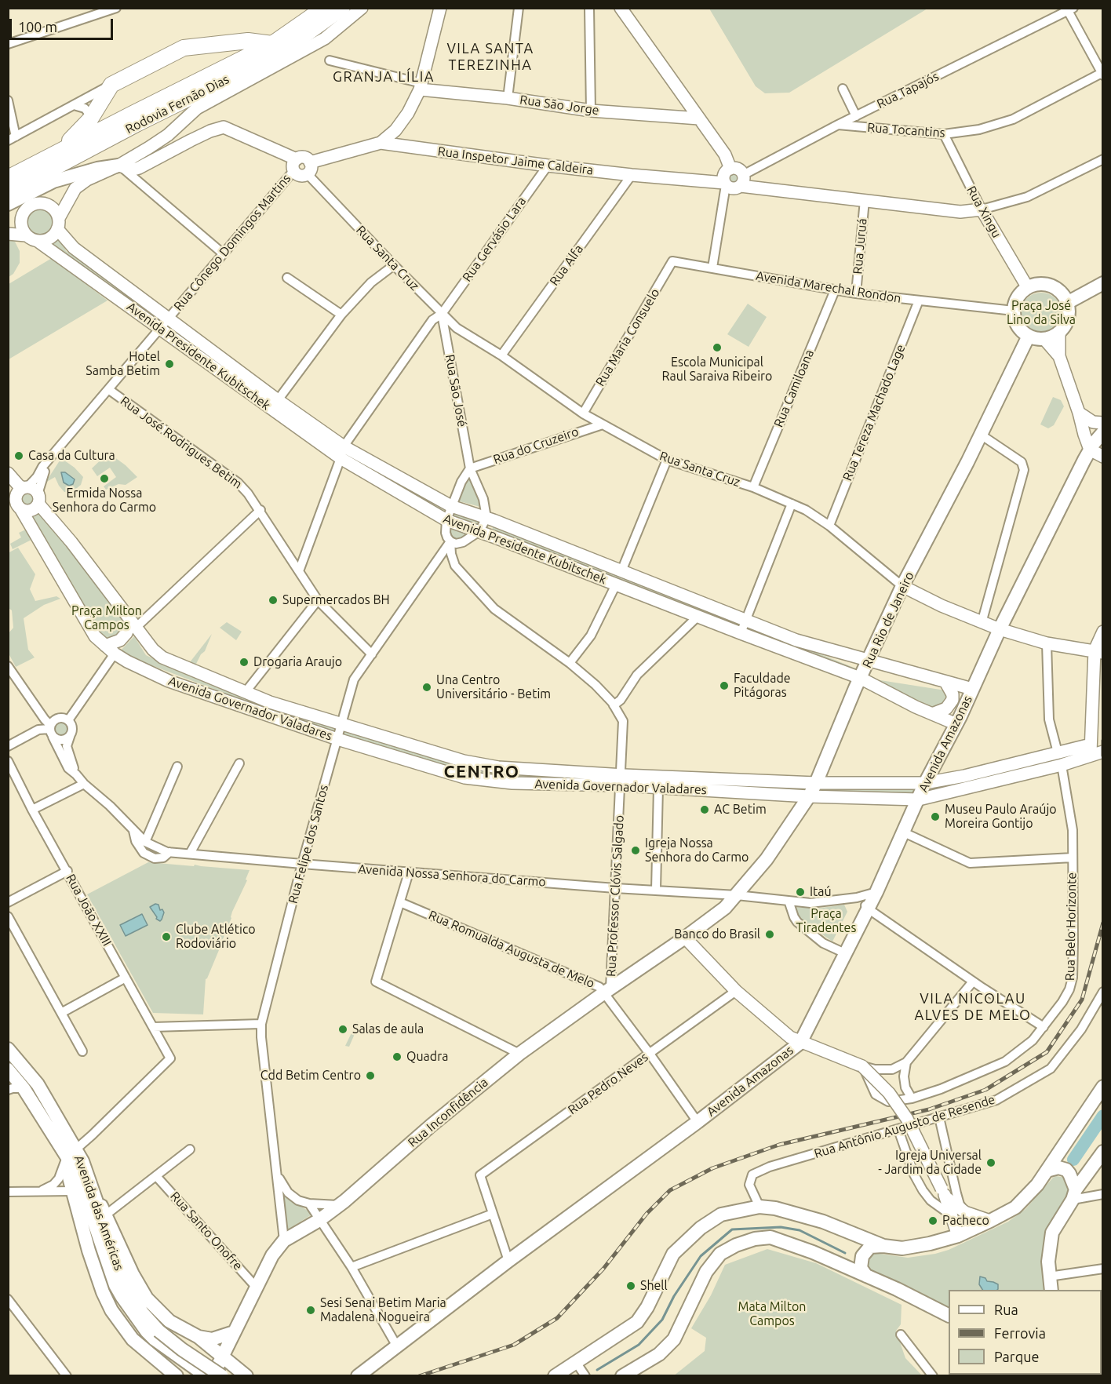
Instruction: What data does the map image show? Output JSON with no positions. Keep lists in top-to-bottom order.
{
  "streets": {
    "highway": ["Rodovia Fernão Dias"],
    "main road": [
      "Rua Rio de Janeiro",
      "Avenida Amazonas",
      "Rua Inconfidência",
      "Avenida das Américas"
    ],
    "street": [
      "Rua Tapajós",
      "Rua São Jorge",
      "Rua Tocantins",
      "Rua Inspetor Jaime Caldeira",
      "Rua Xingu",
      "Rua Gervásio Lara",
      "Rua Cônego Domingos Martins",
      "Rua Juruá",
      "Rua Santa Cruz",
      "Rua Alfa",
      "Avenida Marechal Rondon",
      "Rua Maria Consuelo",
      "Avenida Presidente Kubitschek",
      "Rua Camiloana",
      "Rua São José",
      "Rua Tereza Machado Lage",
      "Rua José Rodrigues Betim",
      "Rua do Cruzeiro",
      "Avenida Governador Valadares",
      "Rua Felipe dos Santos",
      "Avenida Nossa Senhora do Carmo",
      "Rua Professor Clóvis Salgado",
      "Rua João XXIII",
      "Rua Belo Horizonte",
      "Rua Romualda Augusta de Melo",
      "Rua Pedro Neves",
      "Rua Antônio Augusto de Resende",
      "Rua Santo Onofre"
    ]
  },
  "crossings": [
    ["Rua Tapajós", "Rua Tocantins"],
    ["Rua Tapajós", "Rua Inspetor Jaime Caldeira"],
    ["Rodovia Fernão Dias", "Avenida Presidente Kubitschek"],
    ["Rua Tocantins", "Rua Xingu"],
    ["Rua Inspetor Jaime Caldeira", "Rua Gervásio Lara"],
    ["Rua Inspetor Jaime Caldeira", "Rua Santa Cruz"],
    ["Rua Inspetor Jaime Caldeira", "Rua Alfa"],
    ["Rua Xingu", "Avenida Marechal Rondon"],
    ["Rua Xingu", "Rua Rio de Janeiro"],
    ["Rua Gervásio Lara", "Rua Santa Cruz"],
    ["Rua Gervásio Lara", "Avenida Presidente Kubitschek"],
    ["Rua Gervásio Lara", "Rua São José"],
    ["Rua Gervásio Lara", "Rua José Rodrigues Betim"],
    ["Rua Cônego Domingos Martins", "Avenida Presidente Kubitschek"],
    ["Rua Cônego Domingos Martins", "Rua José Rodrigues Betim"],
    ["Rua Cônego Domingos Martins", "Avenida Governador Valadares"],
    ["Rua Juruá", "Avenida Marechal Rondon"],
    ["Rua Santa Cruz", "Rua Alfa"],
    ["Rua Santa Cruz", "Rua Maria Consuelo"],
    ["Rua Santa Cruz", "Rua Camiloana"],
    ["Rua Santa Cruz", "Rua São José"],
    ["Rua Santa Cruz", "Rua Tereza Machado Lage"],
    ["Rua Santa Cruz", "Rua do Cruzeiro"],
    ["Rua Santa Cruz", "Rua Rio de Janeiro"],
    ["Rua Santa Cruz", "Avenida Amazonas"],
    ["Avenida Marechal Rondon", "Rua Maria Consuelo"],
    ["Avenida Marechal Rondon", "Rua Camiloana"],
    ["Avenida Marechal Rondon", "Rua Tereza Machado Lage"],
    ["Avenida Marechal Rondon", "Rua Rio de Janeiro"],
    ["Avenida Presidente Kubitschek", "Rua São José"],
    ["Avenida Presidente Kubitschek", "Rua Rio de Janeiro"],
    ["Avenida Presidente Kubitschek", "Avenida Amazonas"],
    ["Avenida Presidente Kubitschek", "Rua Professor Clóvis Salgado"],
    ["Rua São José", "Rua do Cruzeiro"],
    ["Rua José Rodrigues Betim", "Rua Felipe dos Santos"],
    ["Rua Rio de Janeiro", "Avenida Governador Valadares"],
    ["Rua Rio de Janeiro", "Avenida Nossa Senhora do Carmo"],
    ["Rua Rio de Janeiro", "Rua Inconfidência"],
    ["Avenida Governador Valadares", "Avenida Amazonas"],
    ["Avenida Governador Valadares", "Rua Felipe dos Santos"],
    ["Avenida Governador Valadares", "Rua Professor Clóvis Salgado"],
    ["Avenida Governador Valadares", "Rua Belo Horizonte"],
    ["Avenida Amazonas", "Avenida Nossa Senhora do Carmo"],
    ["Avenida Amazonas", "Rua Romualda Augusta de Melo"],
    ["Rua Felipe dos Santos", "Avenida Nossa Senhora do Carmo"],
    ["Rua Felipe dos Santos", "Rua Professor Clóvis Salgado"],
    ["Rua Felipe dos Santos", "Rua Inconfidência"],
    ["Avenida Nossa Senhora do Carmo", "Rua Professor Clóvis Salgado"],
    ["Avenida Nossa Senhora do Carmo", "Rua Inconfidência"],
    ["Rua Professor Clóvis Salgado", "Rua Romualda Augusta de Melo"],
    ["Rua Professor Clóvis Salgado", "Rua Inconfidência"],
    ["Rua João XXIII", "Avenida das Américas"],
    ["Rua Romualda Augusta de Melo", "Rua Pedro Neves"],
    ["Rua Romualda Augusta de Melo", "Rua Inconfidência"],
    ["Rua Inconfidência", "Rua Santo Onofre"]
  ],
  "districts": [
    "VILA SANTA TEREZINHA",
    "GRANJA LÍLIA",
    "CENTRO",
    "VILA NICOLAU ALVES DE MELO"
  ],
  "parks": [
    "Praça José Lino da Silva",
    "Praça Milton Campos",
    "Praça Tiradentes",
    "Mata Milton Campos"
  ],
  "places": [
    "Escola Municipal Raul Saraiva Ribeiro",
    "Hotel Samba Betim",
    "Casa da Cultura",
    "Ermida Nossa Senhora do Carmo",
    "Supermercados BH",
    "Drogaria Araujo",
    "Faculdade Pitágoras",
    "Una Centro Universitário - Betim",
    "AC Betim",
    "Museu Paulo Araújo Moreira Gontijo",
    "Igreja Nossa Senhora do Carmo",
    "Itaú",
    "Banco do Brasil",
    "Clube Atlético Rodoviário",
    "Salas de aula",
    "Quadra",
    "Cdd Betim Centro",
    "Igreja Universal - Jardim da Cidade",
    "Pacheco",
    "Shell",
    "Sesi Senai Betim Maria Madalena Nogueira"
  ],
  "legend": ["Rua", "Ferrovia", "Parque"],
  "scale_bar": "100 m"
}
